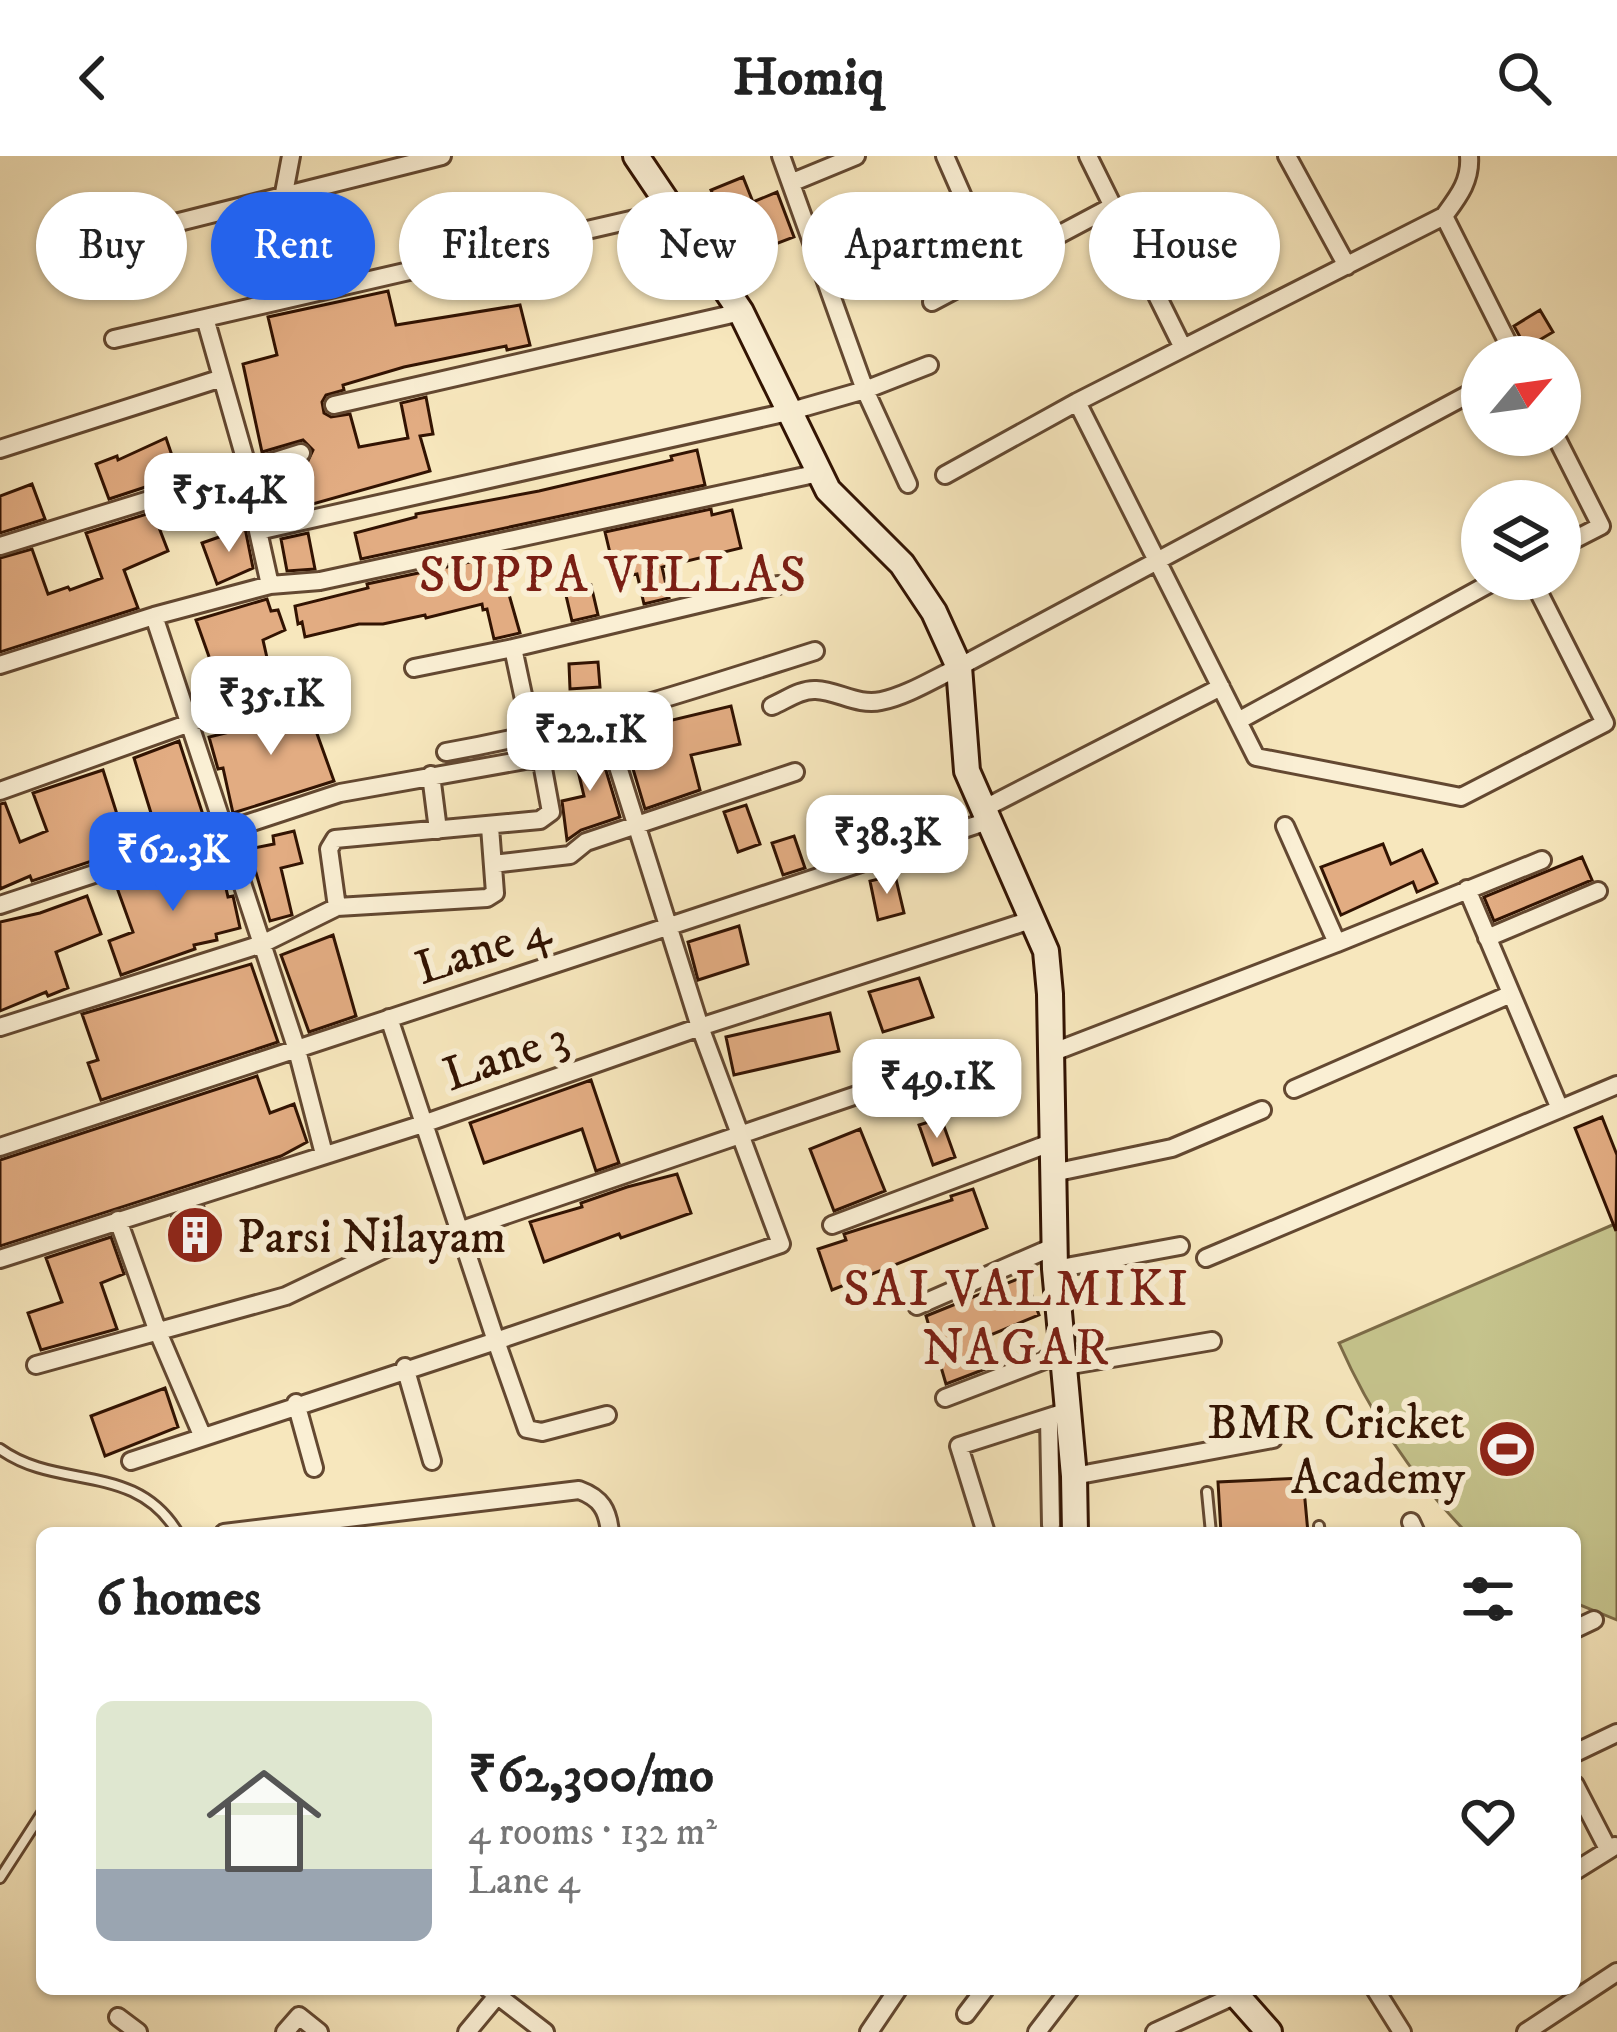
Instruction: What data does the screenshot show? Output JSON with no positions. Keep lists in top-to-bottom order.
{
  "streets": {
    "street": ["Lane 4", "Lane 3"]
  },
  "districts": ["SUPPA VILLAS", "SAI VALMIKI NAGAR"],
  "places": {
    "building": ["Parsi Nilayam"],
    "sports": ["BMR Cricket Academy"]
  },
  "north": "top right",
  "page": {
    "header": "Homiq",
    "chip": [
      "Buy",
      "Rent",
      "Filters",
      "New",
      "Apartment",
      "House"
    ],
    "price": [
      "₹51.4K",
      "₹35.1K",
      "₹22.1K",
      "₹38.3K",
      "₹62.3K",
      "₹49.1K"
    ],
    "heading": "6 homes",
    "list": [
      {
        "name": "₹62,300/mo",
        "note": "4 rooms · 132 m² · Lane 4"
      }
    ]
  }
}
